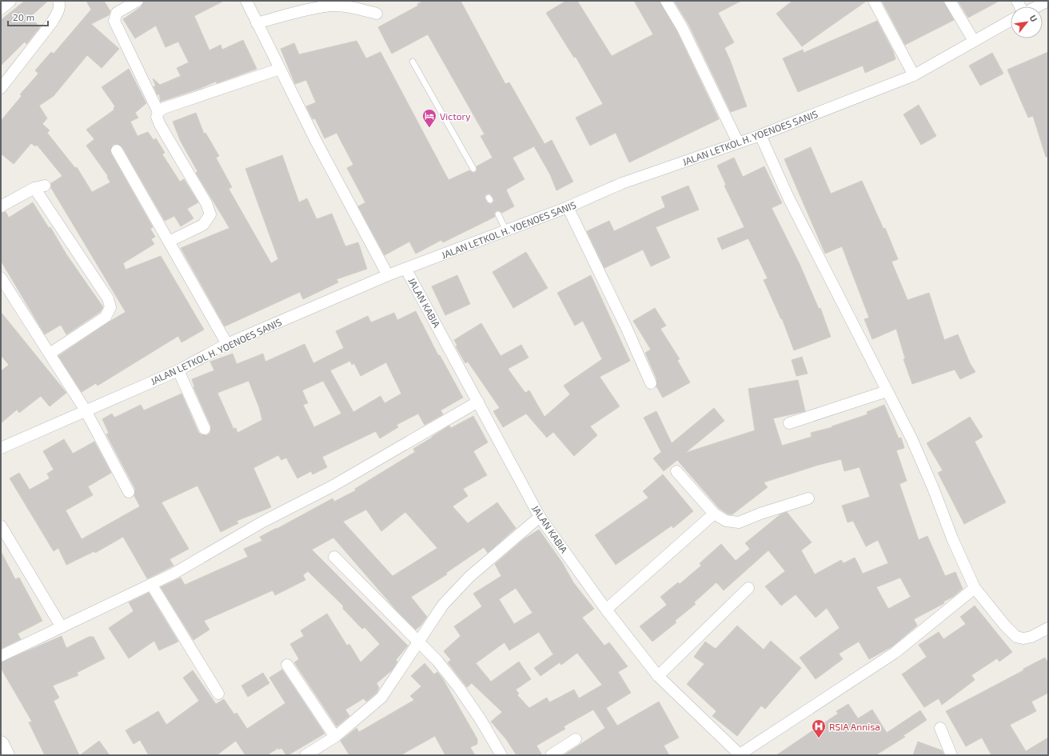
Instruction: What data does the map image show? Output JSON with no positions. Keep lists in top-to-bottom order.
{
  "streets": {
    "street": ["JALAN LETKOL H. YOENOES SANIS", "JALAN KABIA"]
  },
  "crossings": [
    ["JALAN LETKOL H. YOENOES SANIS", "JALAN KABIA"]
  ],
  "places": {
    "hotel": ["Victory"],
    "hospital": ["RSIA Annisa"]
  },
  "scale_bar": "20 m",
  "north": "top right"
}
